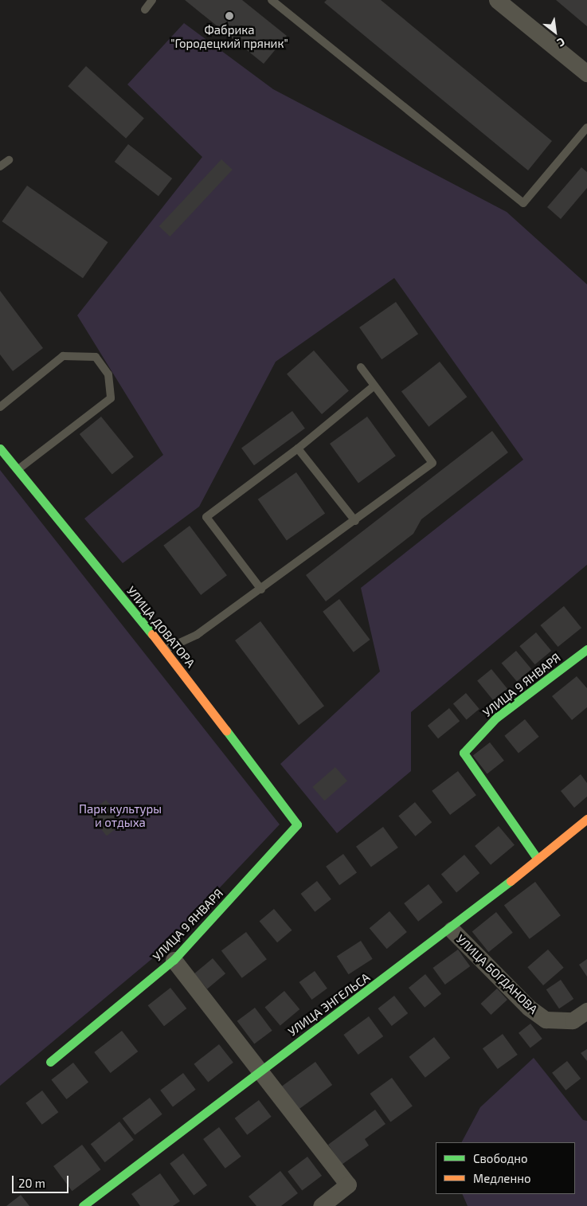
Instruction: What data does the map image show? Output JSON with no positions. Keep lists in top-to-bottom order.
{
  "streets": {
    "street": [
      "УЛИЦА ДОВАТОРА",
      "УЛИЦА 9 ЯНВАРЯ",
      "УЛИЦА БОГДАНОВА",
      "УЛИЦА ЭНГЕЛЬСА"
    ]
  },
  "crossings": [
    ["УЛИЦА ДОВАТОРА", "УЛИЦА 9 ЯНВАРЯ"],
    ["УЛИЦА 9 ЯНВАРЯ", "УЛИЦА ЭНГЕЛЬСА"],
    ["УЛИЦА БОГДАНОВА", "УЛИЦА ЭНГЕЛЬСА"]
  ],
  "parks": ["Парк культуры и отдыха"],
  "places": ["Фабрика \"Городецкий пряник\""],
  "legend": ["Свободно", "Медленно"],
  "scale_bar": "20 m",
  "north": "bottom right"
}
